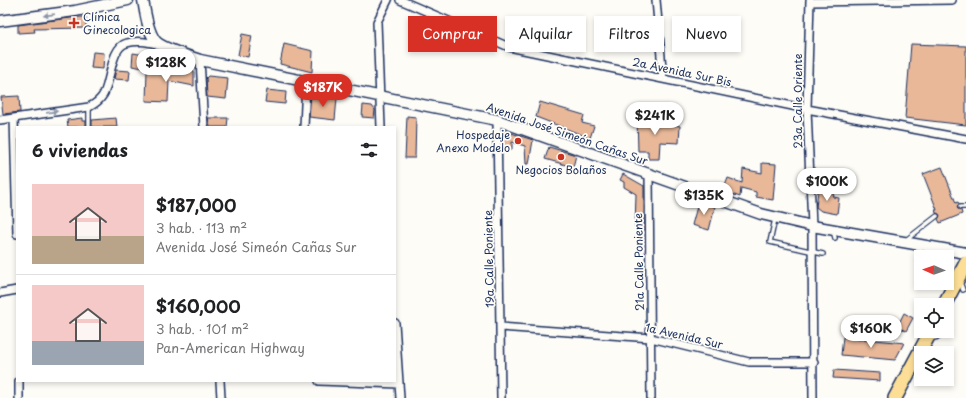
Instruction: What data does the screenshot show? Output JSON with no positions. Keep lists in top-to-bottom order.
{
  "streets": {
    "main road": ["Avenida José Simeón Cañas Sur"],
    "street": [
      "2a Avenida Sur Bis",
      "23a Calle Oriente",
      "19a Calle Poniente",
      "21a Calle Poniente",
      "1a Avenida Sur"
    ]
  },
  "crossings": [
    ["2a Avenida Sur Bis", "23a Calle Oriente"],
    ["23a Calle Oriente", "Avenida José Simeón Cañas Sur"],
    ["23a Calle Oriente", "1a Avenida Sur"],
    ["Avenida José Simeón Cañas Sur", "19a Calle Poniente"],
    ["Avenida José Simeón Cañas Sur", "21a Calle Poniente"],
    ["19a Calle Poniente", "1a Avenida Sur"],
    ["21a Calle Poniente", "1a Avenida Sur"]
  ],
  "places": {
    "health": ["Clínica Ginecologica"],
    "other": ["Hospedaje Anexo Modelo", "Negocios Bolaños"]
  },
  "north": "left",
  "page": {
    "chip": [
      "Comprar",
      "Alquilar",
      "Filtros",
      "Nuevo"
    ],
    "price": [
      "$128K",
      "$187K",
      "$241K",
      "$100K",
      "$135K",
      "$160K"
    ],
    "heading": "6 viviendas",
    "list": [
      {
        "name": "$187,000",
        "note": "3 hab. · 113 m² · Avenida José Simeón Cañas Sur"
      },
      {
        "name": "$160,000",
        "note": "3 hab. · 101 m² · Pan-American Highway"
      }
    ]
  }
}
